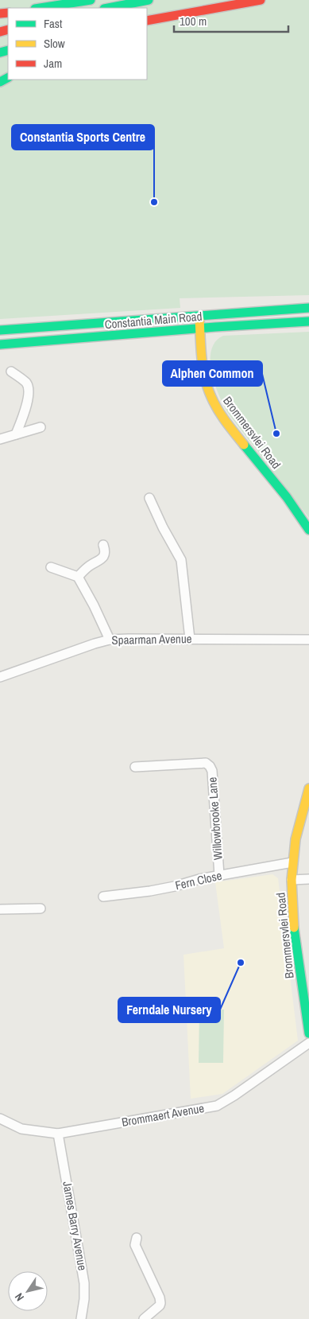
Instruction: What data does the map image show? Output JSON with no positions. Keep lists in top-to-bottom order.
{
  "streets": {
    "main road": ["Constantia Main Road", "Brommersvlei Road"],
    "street": [
      "Spaarman Avenue",
      "Willowbrooke Lane",
      "Fern Close",
      "Brommaert Avenue",
      "James Barry Avenue"
    ]
  },
  "crossings": [
    ["Constantia Main Road", "Brommersvlei Road"],
    ["Brommersvlei Road", "Fern Close"],
    ["Willowbrooke Lane", "Fern Close"],
    ["Brommaert Avenue", "James Barry Avenue"]
  ],
  "places": ["Constantia Sports Centre", "Alphen Common", "Ferndale Nursery"],
  "legend": ["Fast", "Slow", "Jam"],
  "scale_bar": "100 m",
  "north": "bottom left"
}
